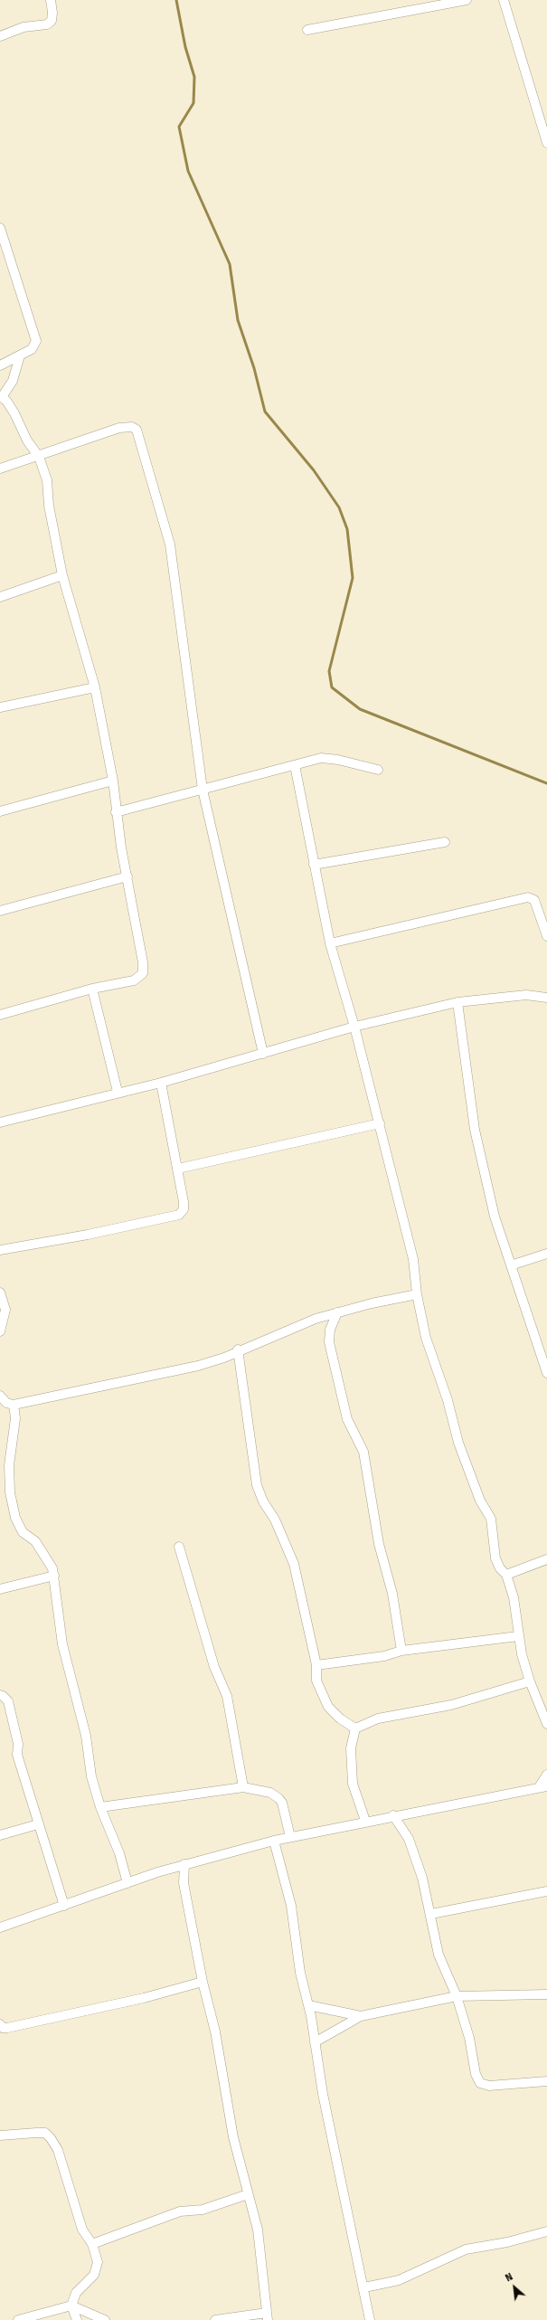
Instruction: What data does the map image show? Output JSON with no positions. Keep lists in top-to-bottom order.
{
  "north": "top left"
}
